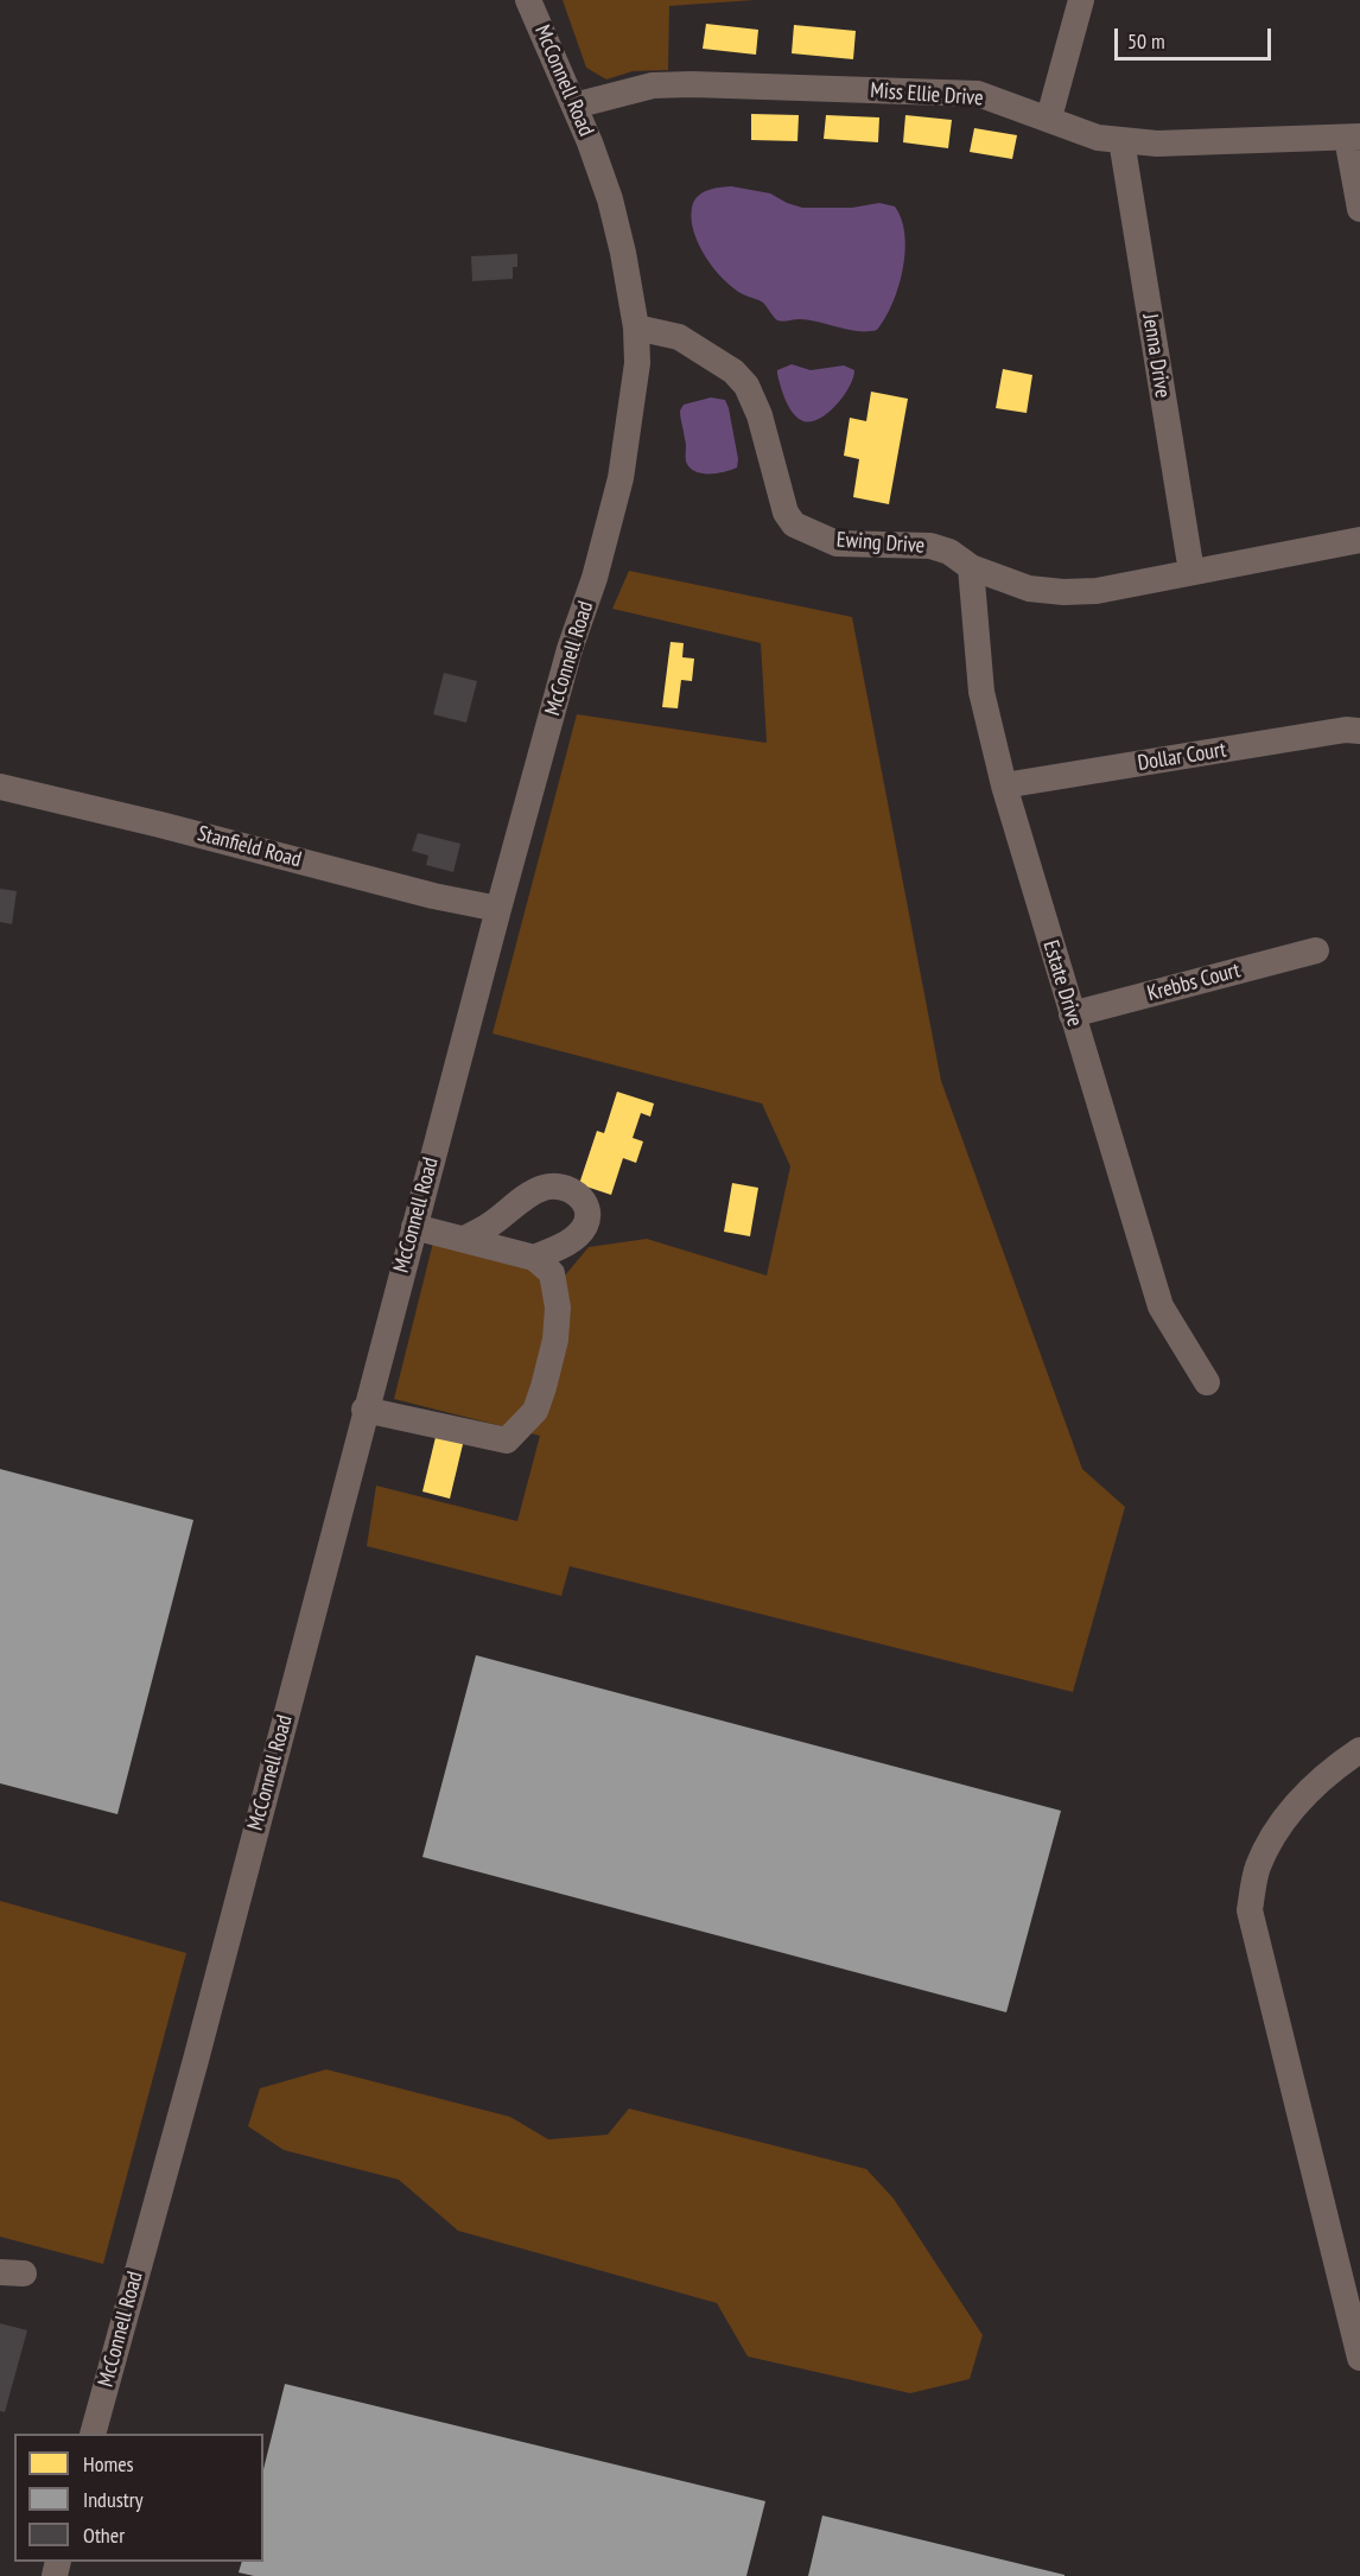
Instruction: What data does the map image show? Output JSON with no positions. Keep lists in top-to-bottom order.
{
  "streets": {
    "street": [
      "McConnell Road",
      "Miss Ellie Drive",
      "Jenna Drive",
      "Ewing Drive",
      "Dollar Court",
      "Stanfield Road",
      "Krebbs Court",
      "Estate Drive"
    ]
  },
  "crossings": [
    ["McConnell Road", "Miss Ellie Drive"],
    ["McConnell Road", "Ewing Drive"],
    ["McConnell Road", "Stanfield Road"],
    ["Miss Ellie Drive", "Jenna Drive"],
    ["Jenna Drive", "Ewing Drive"],
    ["Ewing Drive", "Estate Drive"],
    ["Dollar Court", "Estate Drive"],
    ["Krebbs Court", "Estate Drive"]
  ],
  "legend": ["Homes", "Industry", "Other"],
  "scale_bar": "50 m"
}
